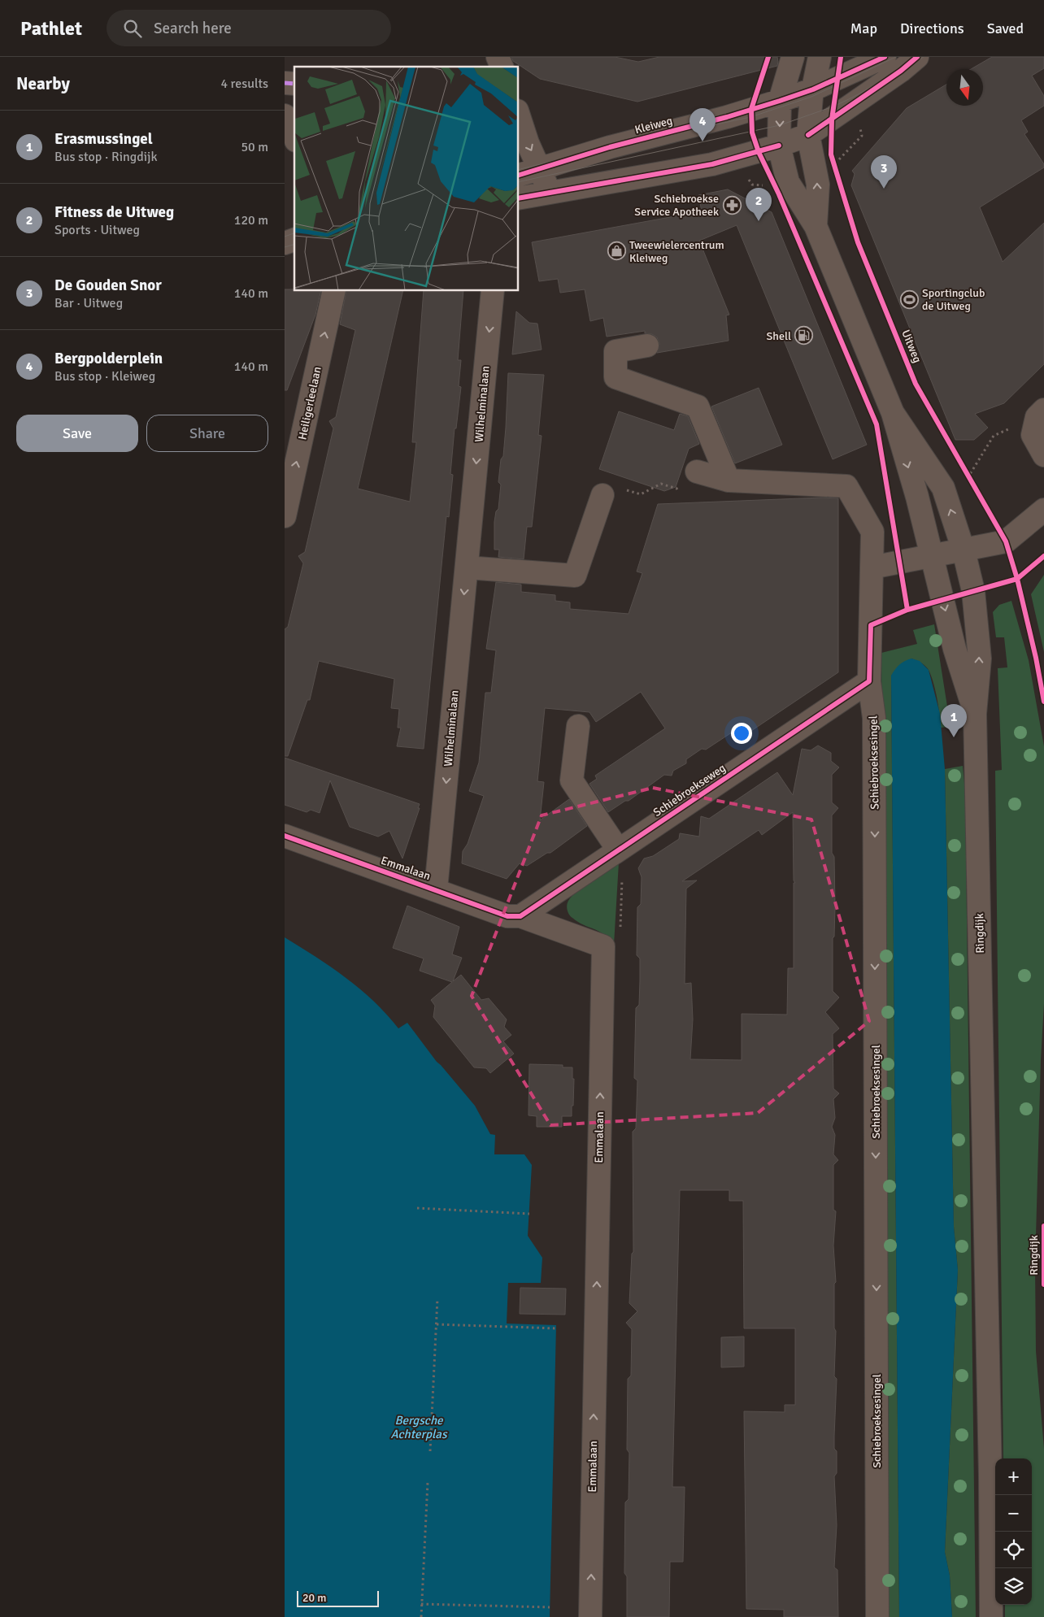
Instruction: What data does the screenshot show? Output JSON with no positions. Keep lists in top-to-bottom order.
{
  "streets": {
    "street": [
      "Kleiweg",
      "Heiligerleelaan",
      "Wilhelminalaan",
      "Schiebroeksesingel",
      "Schiebroekseweg",
      "Emmalaan",
      "Ringdijk"
    ],
    "cycle path": ["Uitweg"]
  },
  "crossings": [
    ["Wilhelminalaan", "Emmalaan"],
    ["Schiebroeksesingel", "Schiebroekseweg"],
    ["Schiebroekseweg", "Emmalaan"]
  ],
  "one_way": [
    "Heiligerleelaan",
    "Wilhelminalaan",
    "Schiebroeksesingel",
    "Emmalaan"
  ],
  "water": ["Bergsche Achterplas"],
  "places": {
    "pharmacy": ["Schiebroekse Service Apotheek"],
    "shop": ["Tweewielercentrum Kleiweg"],
    "sports": ["Sportingclub de Uitweg"],
    "fuel station": ["Shell"]
  },
  "scale_bar": "20 m",
  "north": "bottom",
  "page": {
    "header": "Pathlet",
    "search": "Search here",
    "nav": ["Map", "Directions", "Saved"],
    "heading": ["Nearby", "4 results"],
    "pins": [
      "4",
      "3",
      "2",
      "1"
    ],
    "list": [
      {
        "mark": "1",
        "name": "Erasmussingel",
        "note": "Bus stop · Ringdijk",
        "value": "50 m"
      },
      {
        "mark": "2",
        "name": "Fitness de Uitweg",
        "note": "Sports · Uitweg",
        "value": "120 m"
      },
      {
        "mark": "3",
        "name": "De Gouden Snor",
        "note": "Bar · Uitweg",
        "value": "140 m"
      },
      {
        "mark": "4",
        "name": "Bergpolderplein",
        "note": "Bus stop · Kleiweg",
        "value": "140 m"
      }
    ],
    "buttons": ["Save", "Share"],
    "map_buttons": ["+", "−"],
    "scale": "20 m"
  }
}
